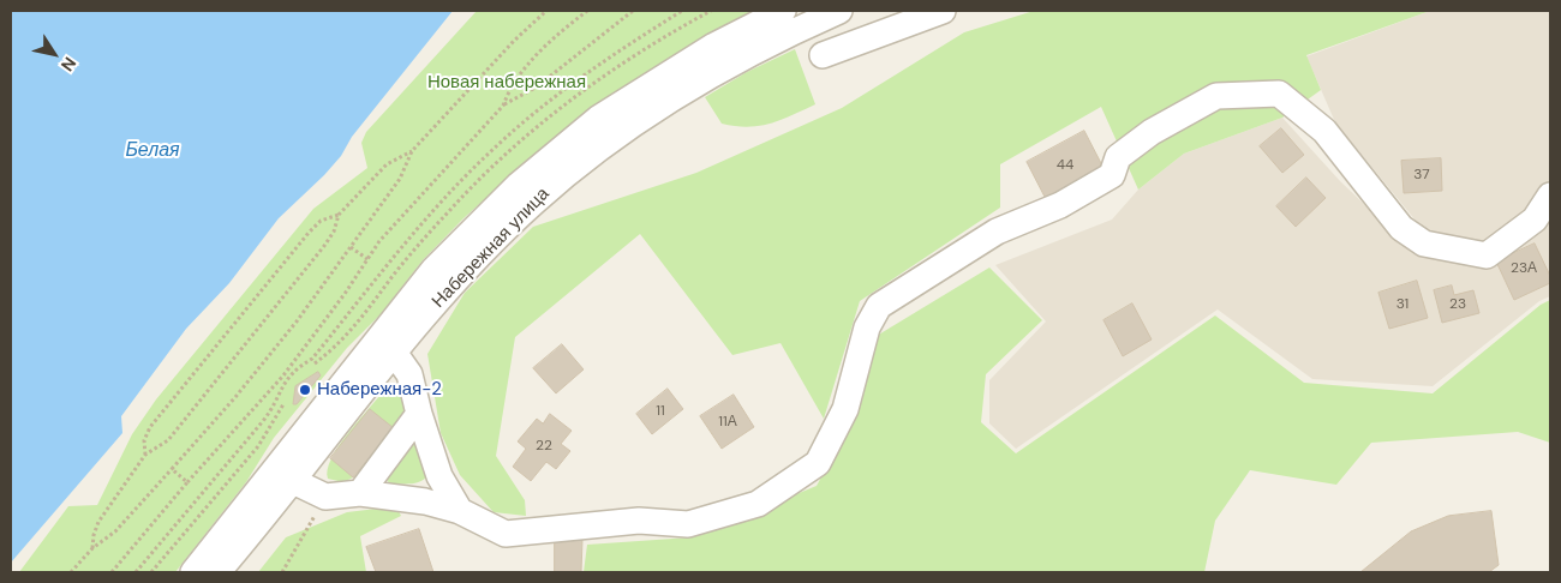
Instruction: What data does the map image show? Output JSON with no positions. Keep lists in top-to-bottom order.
{
  "streets": {
    "street": ["Набережная улица"]
  },
  "water": ["Белая"],
  "parks": ["Новая набережная"],
  "places": ["Набережная-2"],
  "house_numbers": [
    "44",
    "37",
    "23А",
    "31",
    "23",
    "11",
    "11А",
    "22"
  ],
  "north": "bottom right"
}
